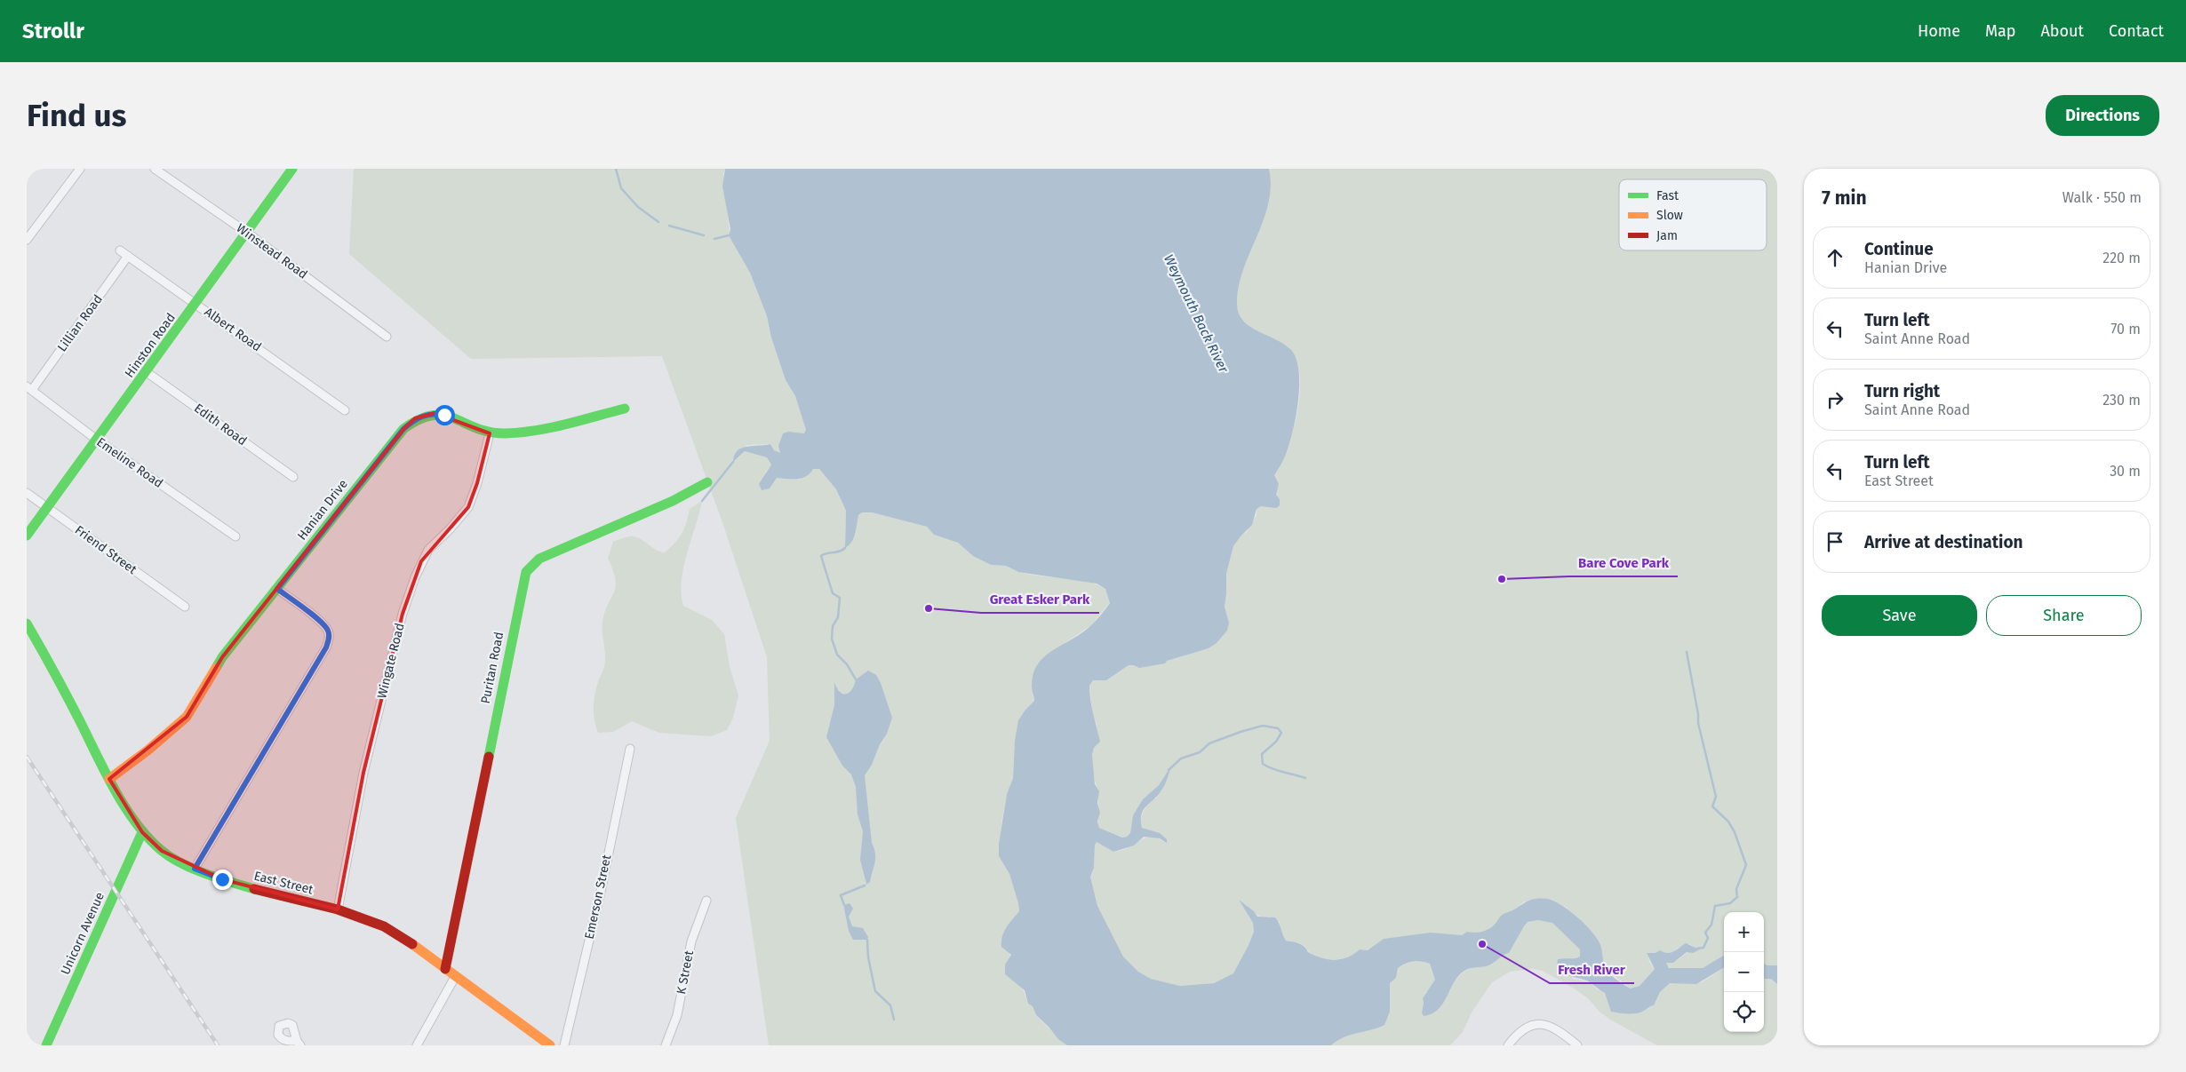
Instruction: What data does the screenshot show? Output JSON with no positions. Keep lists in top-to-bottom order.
{
  "streets": {
    "street": [
      "Winstead Road",
      "Lillian Road",
      "Albert Road",
      "Hinston Road",
      "Edith Road",
      "Emeline Road",
      "Hanian Drive",
      "Friend Street",
      "Wingate Road",
      "Puritan Road",
      "East Street",
      "Emerson Street",
      "Unicorn Avenue",
      "K Street"
    ]
  },
  "crossings": [
    ["Winstead Road", "Hinston Road"],
    ["Lillian Road", "Albert Road"],
    ["Lillian Road", "Emeline Road"],
    ["Albert Road", "Hinston Road"],
    ["Hinston Road", "Edith Road"],
    ["Hinston Road", "Emeline Road"],
    ["Hinston Road", "Friend Street"],
    ["Hanian Drive", "Wingate Road"],
    ["Hanian Drive", "East Street"],
    ["Wingate Road", "East Street"],
    ["Puritan Road", "East Street"],
    ["East Street", "Unicorn Avenue"]
  ],
  "water": ["Weymouth Back River"],
  "places": ["Bare Cove Park", "Great Esker Park", "Fresh River"],
  "legend": ["Fast", "Slow", "Jam"],
  "page": {
    "header": "Strollr",
    "nav": [
      "Home",
      "Map",
      "About",
      "Contact"
    ],
    "buttons": [
      "Directions",
      ["Save", "Share"]
    ],
    "title": "Find us",
    "heading": ["7 min", "Walk · 550 m"],
    "list": [
      ["Continue", "Hanian Drive", "220 m"],
      ["Turn left", "Saint Anne Road", "70 m"],
      ["Turn right", "Saint Anne Road", "230 m"],
      ["Turn left", "East Street", "30 m"],
      "Arrive at destination"
    ],
    "map_buttons": ["+", "−"]
  }
}
